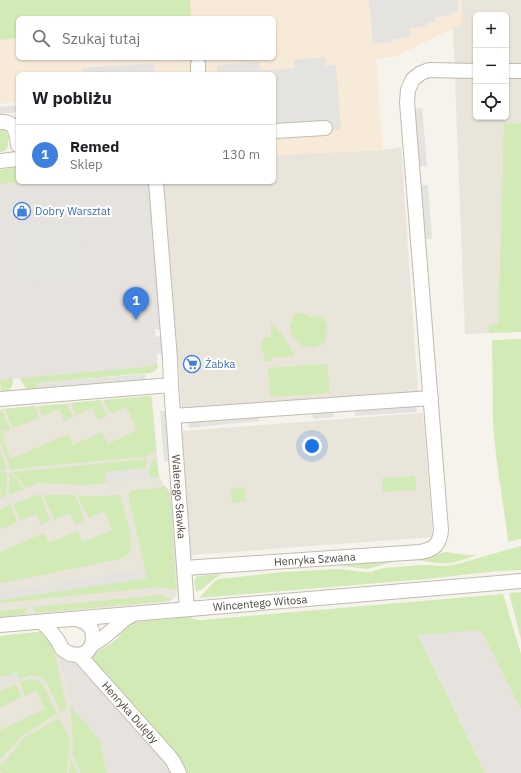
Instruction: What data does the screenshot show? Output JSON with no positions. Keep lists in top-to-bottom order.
{
  "streets": {
    "street": [
      "Walerego Sławka",
      "Henryka Szwana",
      "Wincentego Witosa",
      "Henryka Dulęby"
    ]
  },
  "crossings": [
    ["Walerego Sławka", "Henryka Szwana"],
    ["Walerego Sławka", "Wincentego Witosa"],
    ["Wincentego Witosa", "Henryka Dulęby"]
  ],
  "places": {
    "shop": ["Dobry Warsztat"],
    "supermarket": ["Żabka"]
  },
  "page": {
    "map_buttons": ["+", "−"],
    "search": "Szukaj tutaj",
    "heading": "W pobliżu",
    "list": [
      {
        "mark": "1",
        "name": "Remed",
        "note": "Sklep",
        "value": "130 m"
      }
    ],
    "pins": "1"
  }
}
